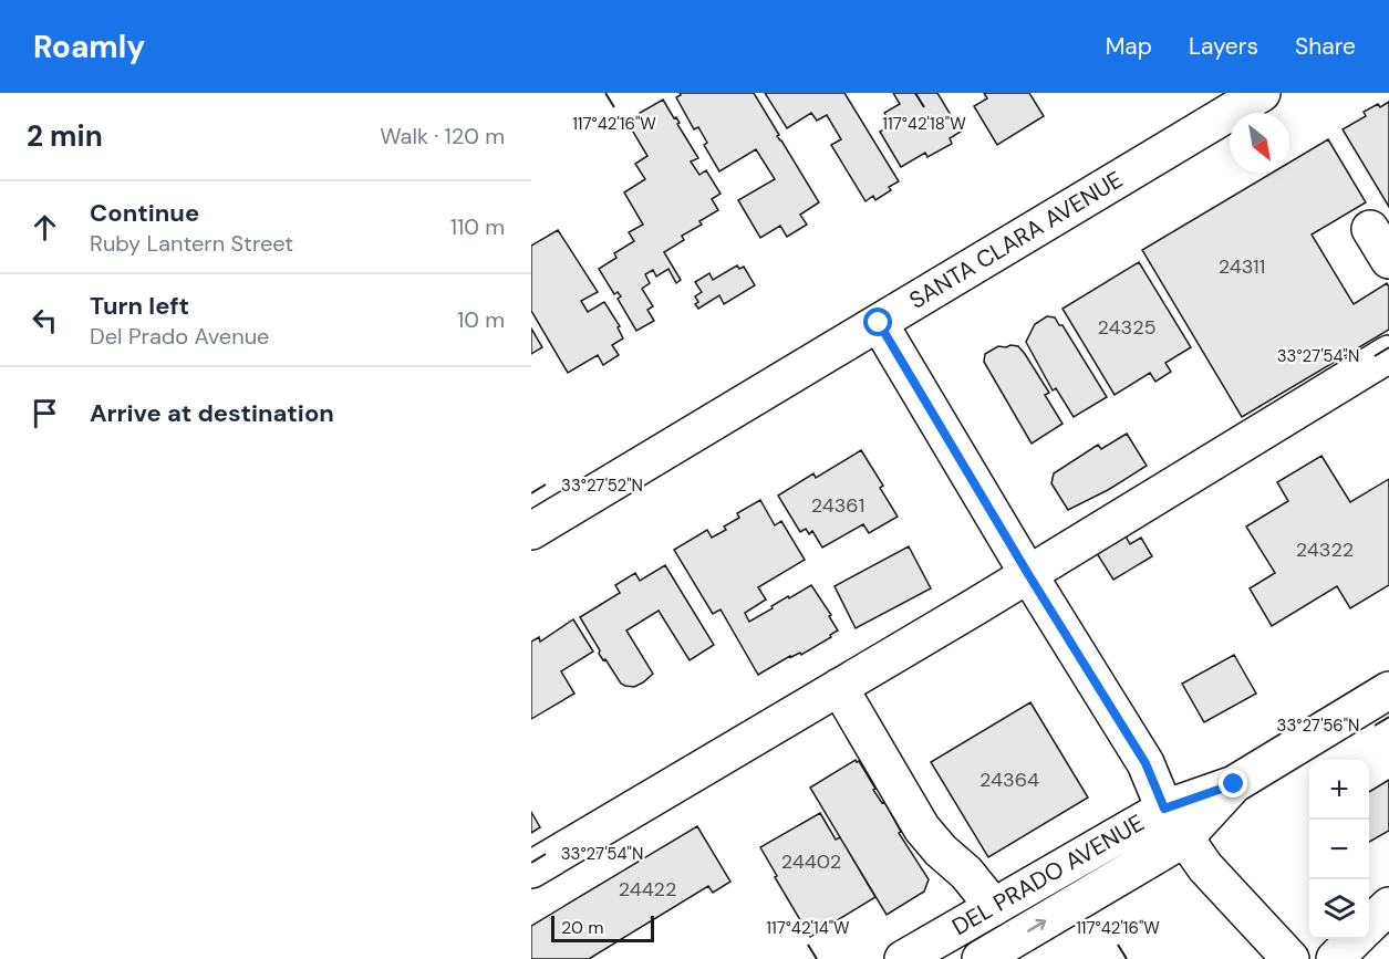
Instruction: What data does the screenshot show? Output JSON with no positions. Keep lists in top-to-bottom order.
{
  "streets": {
    "main road": ["SANTA CLARA AVENUE", "DEL PRADO AVENUE"]
  },
  "house_numbers": [
    "24311",
    "24325",
    "24361",
    "24322",
    "24364",
    "24402",
    "24422"
  ],
  "scale_bar": "20 m",
  "north": "bottom right",
  "page": {
    "header": "Roamly",
    "nav": ["Map", "Layers", "Share"],
    "heading": ["2 min", "Walk · 120 m"],
    "list": [
      ["Continue", "Ruby Lantern Street", "110 m"],
      ["Turn left", "Del Prado Avenue", "10 m"],
      "Arrive at destination"
    ],
    "map_buttons": ["+", "−"],
    "scale": "20 m"
  },
  "coordinates": [
    "117°42'18\"W",
    "117°42'16\"W",
    "33°27'54\"N",
    "33°27'52\"N",
    "33°27'56\"N",
    "117°42'14\"W"
  ]
}
